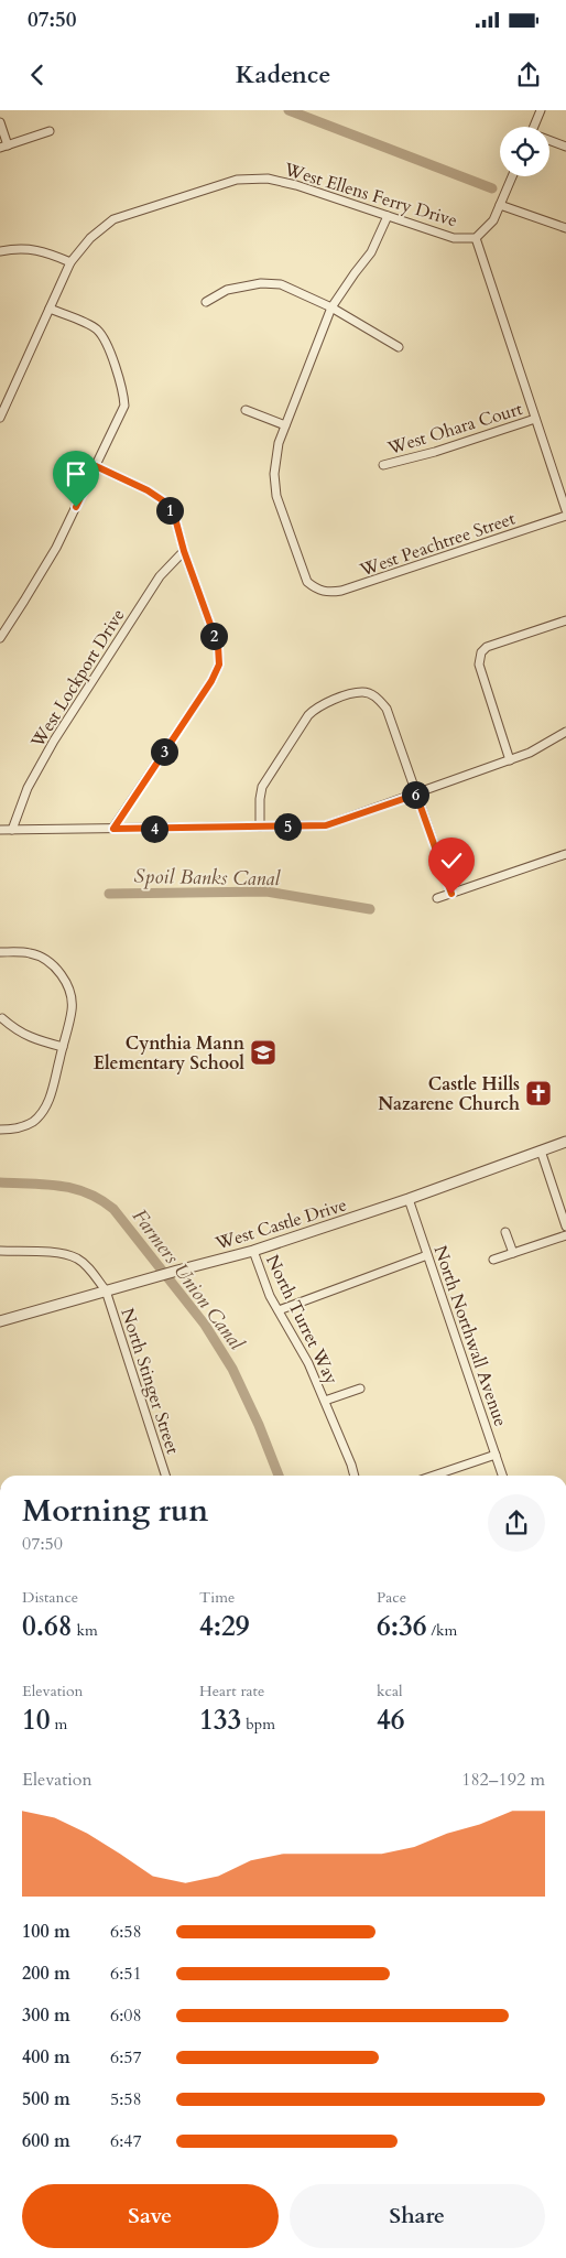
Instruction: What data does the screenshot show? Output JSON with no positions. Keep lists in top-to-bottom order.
{
  "streets": {
    "street": [
      "West Ellens Ferry Drive",
      "West Ohara Court",
      "West Peachtree Street",
      "West Lockport Drive",
      "West Castle Drive",
      "North Turret Way",
      "North Northwall Avenue",
      "North Stinger Street"
    ]
  },
  "crossings": [
    ["West Castle Drive", "North Turret Way"],
    ["West Castle Drive", "North Northwall Avenue"],
    ["West Castle Drive", "North Stinger Street"]
  ],
  "water": ["Spoil Banks Canal", "Farmers Union Canal"],
  "places": {
    "school or university": ["Cynthia Mann Elementary School"],
    "church": ["Castle Hills Nazarene Church"]
  },
  "page": {
    "status": "07:50",
    "header": "Kadence",
    "pins": [
      "1",
      "2",
      "3",
      "6",
      "5",
      "4"
    ],
    "heading": ["Morning run", "07:50"],
    "stats": [
      ["Distance", "0.68 km"],
      ["Time", "4:29"],
      ["Pace", "6:36 /km"],
      ["Elevation", "10 m"],
      ["Heart rate", "133 bpm"],
      ["kcal", "46"]
    ],
    "chart": ["Elevation", "182–192 m"],
    "list": [
      {
        "name": "100 m",
        "note": "6:58"
      },
      {
        "name": "200 m",
        "note": "6:51"
      },
      {
        "name": "300 m",
        "note": "6:08"
      },
      {
        "name": "400 m",
        "note": "6:57"
      },
      {
        "name": "500 m",
        "note": "5:58"
      },
      {
        "name": "600 m",
        "note": "6:47"
      }
    ],
    "buttons": ["Save", "Share"]
  }
}
